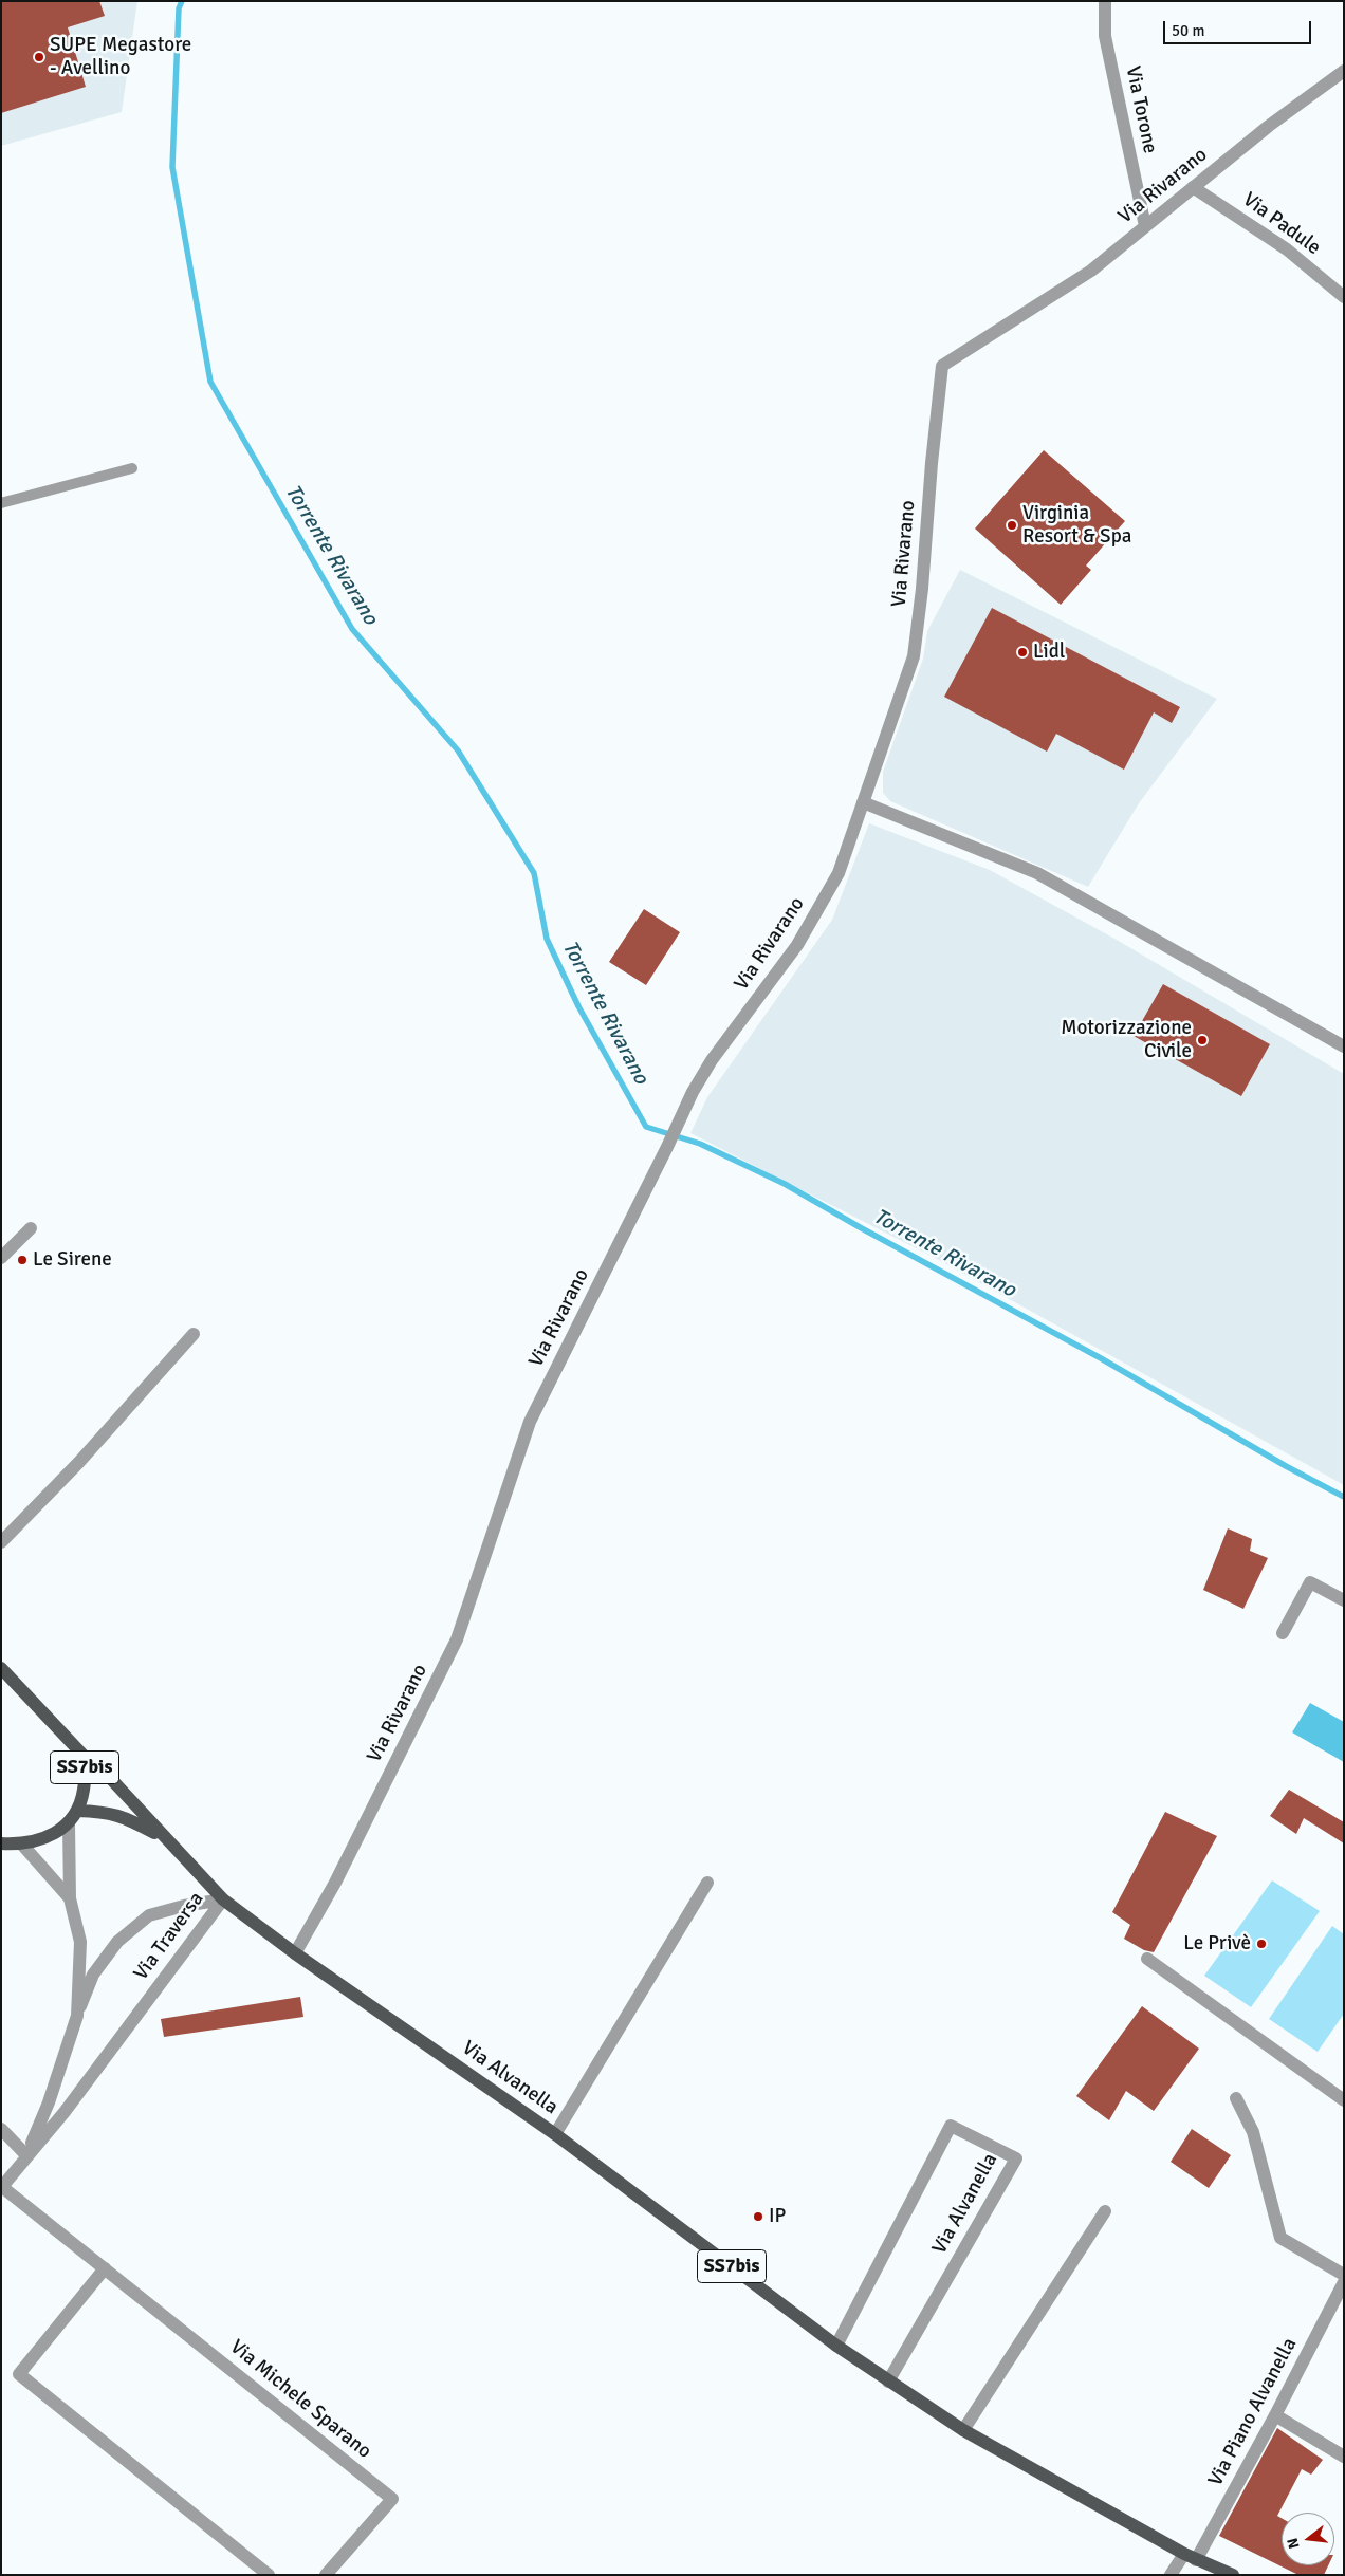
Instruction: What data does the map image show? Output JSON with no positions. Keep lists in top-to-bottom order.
{
  "streets": {
    "main road": ["SS7bis", "Via Alvanella"],
    "street": [
      "Via Torone",
      "Via Rivarano",
      "Via Padule",
      "Via Traversa",
      "Via Michele Sparano",
      "Via Piano Alvanella"
    ]
  },
  "crossings": [
    ["Via Torone", "Via Rivarano"],
    ["Via Rivarano", "Via Padule"],
    ["Via Rivarano", "Via Alvanella"],
    ["SS7bis", "Via Traversa"],
    ["SS7bis", "Via Alvanella"],
    ["Via Traversa", "Via Alvanella"],
    ["Via Traversa", "Via Michele Sparano"],
    ["Via Alvanella", "Via Piano Alvanella"]
  ],
  "water": ["Torrente Rivarano"],
  "places": [
    "SUPE Megastore - Avellino",
    "Virginia Resort & Spa",
    "Lidl",
    "Motorizzazione Civile",
    "Le Sirene",
    "Le Privè",
    "IP"
  ],
  "scale_bar": "50 m",
  "north": "left"
}
